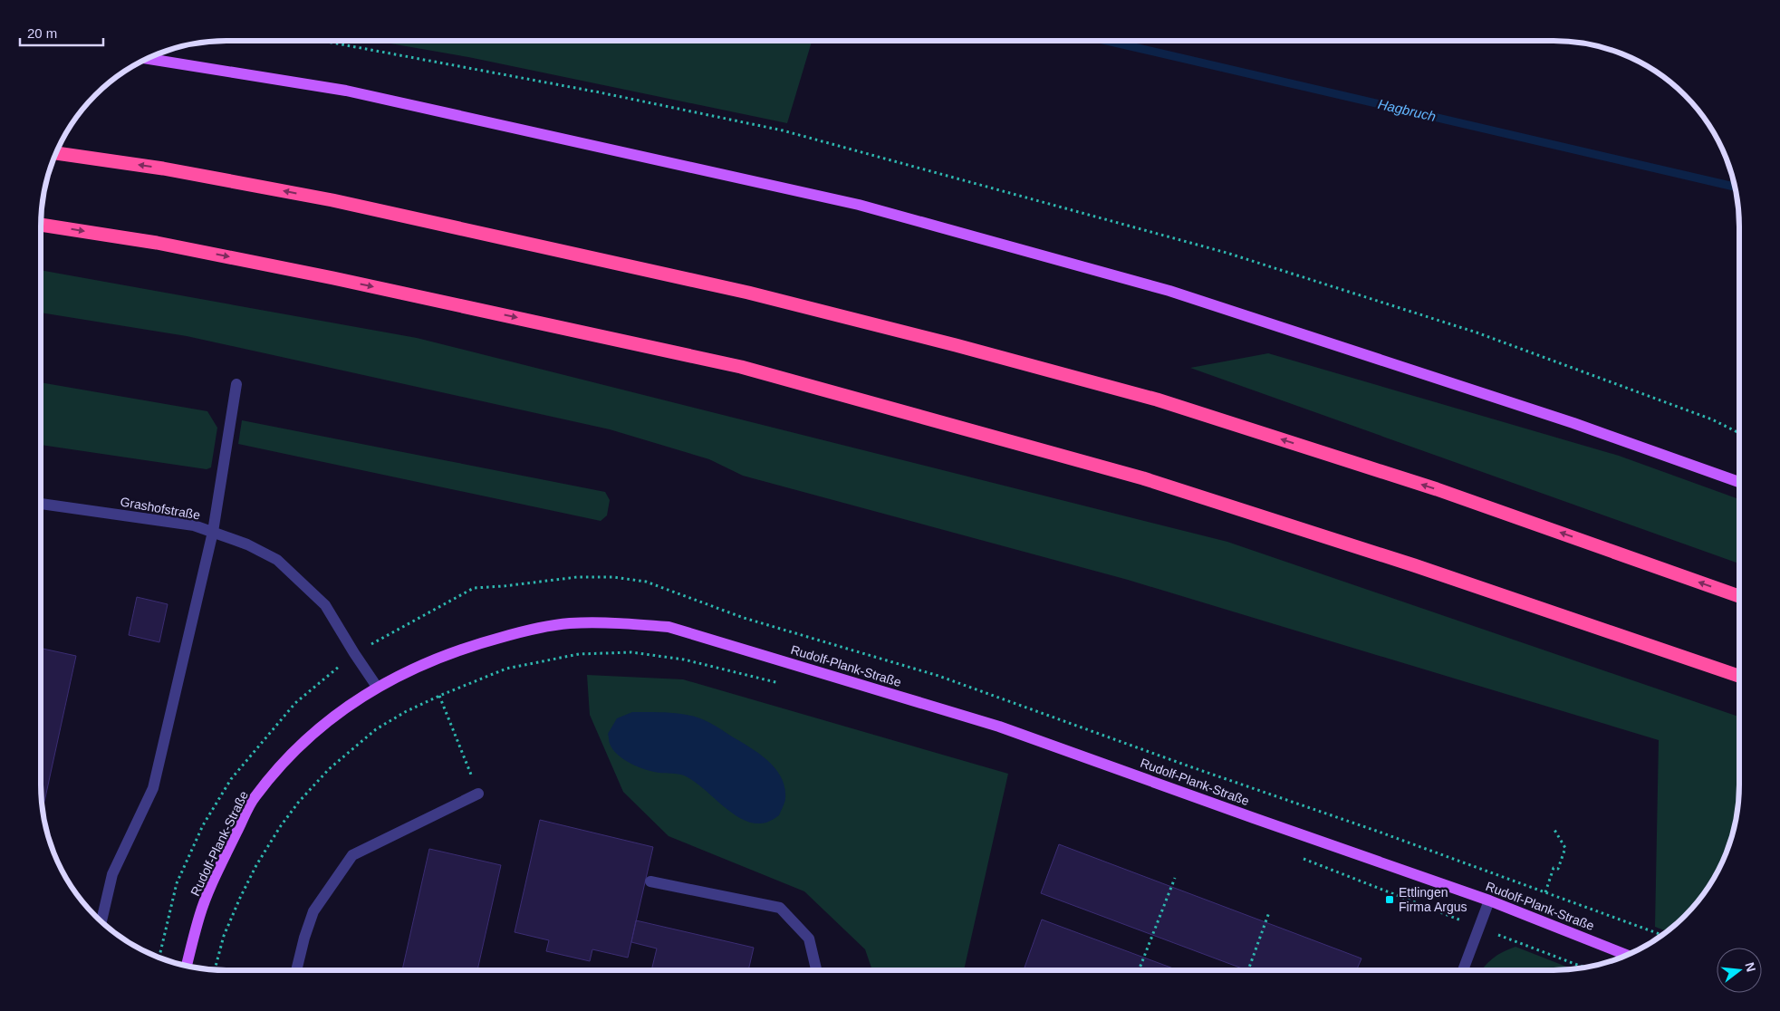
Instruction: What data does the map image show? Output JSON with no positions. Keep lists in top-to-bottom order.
{
  "streets": {
    "main road": ["Rudolf-Plank-Straße"],
    "street": ["Grashofstraße"]
  },
  "crossings": [
    ["Grashofstraße", "Rudolf-Plank-Straße"]
  ],
  "water": ["Hagbruch"],
  "places": {
    "transit": ["Ettlingen Firma Argus"]
  },
  "scale_bar": "20 m",
  "north": "right"
}
